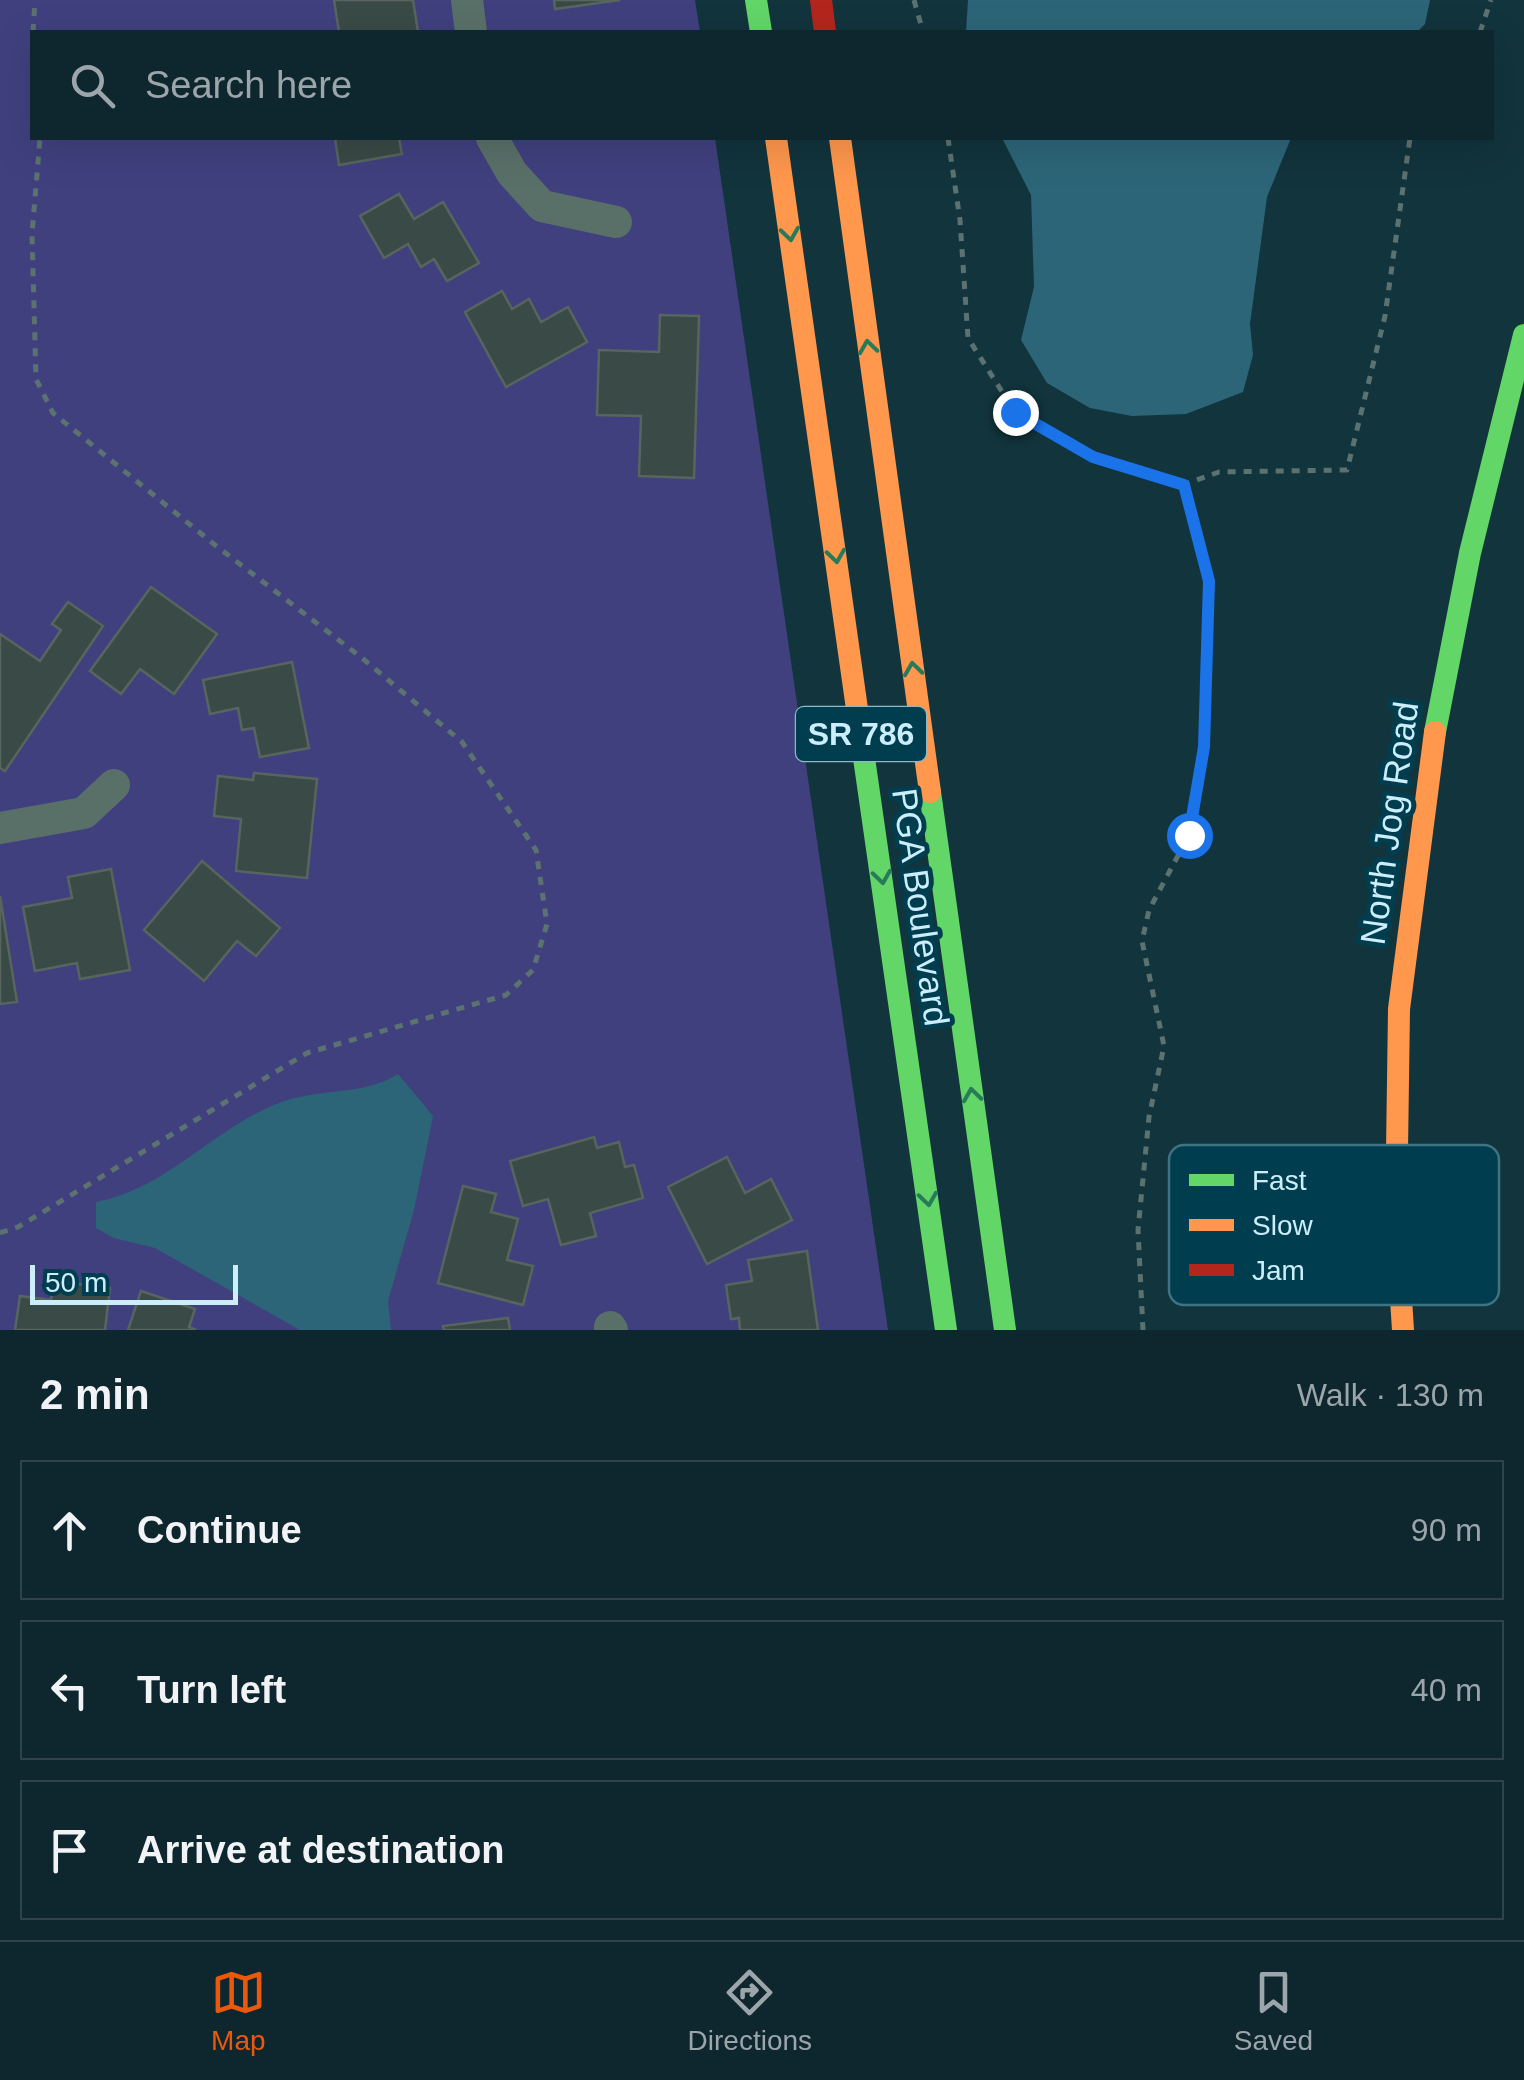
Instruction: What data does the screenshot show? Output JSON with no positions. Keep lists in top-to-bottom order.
{
  "streets": {
    "main road": ["SR 786", "North Jog Road", "PGA Boulevard"]
  },
  "legend": ["Fast", "Slow", "Jam"],
  "scale_bar": "50 m",
  "page": {
    "search": "Search here",
    "scale": "50 m",
    "heading": ["2 min", "Walk · 130 m"],
    "list": [
      ["Continue", "90 m"],
      ["Turn left", "40 m"],
      "Arrive at destination"
    ],
    "nav": ["Map", "Directions", "Saved"]
  }
}
